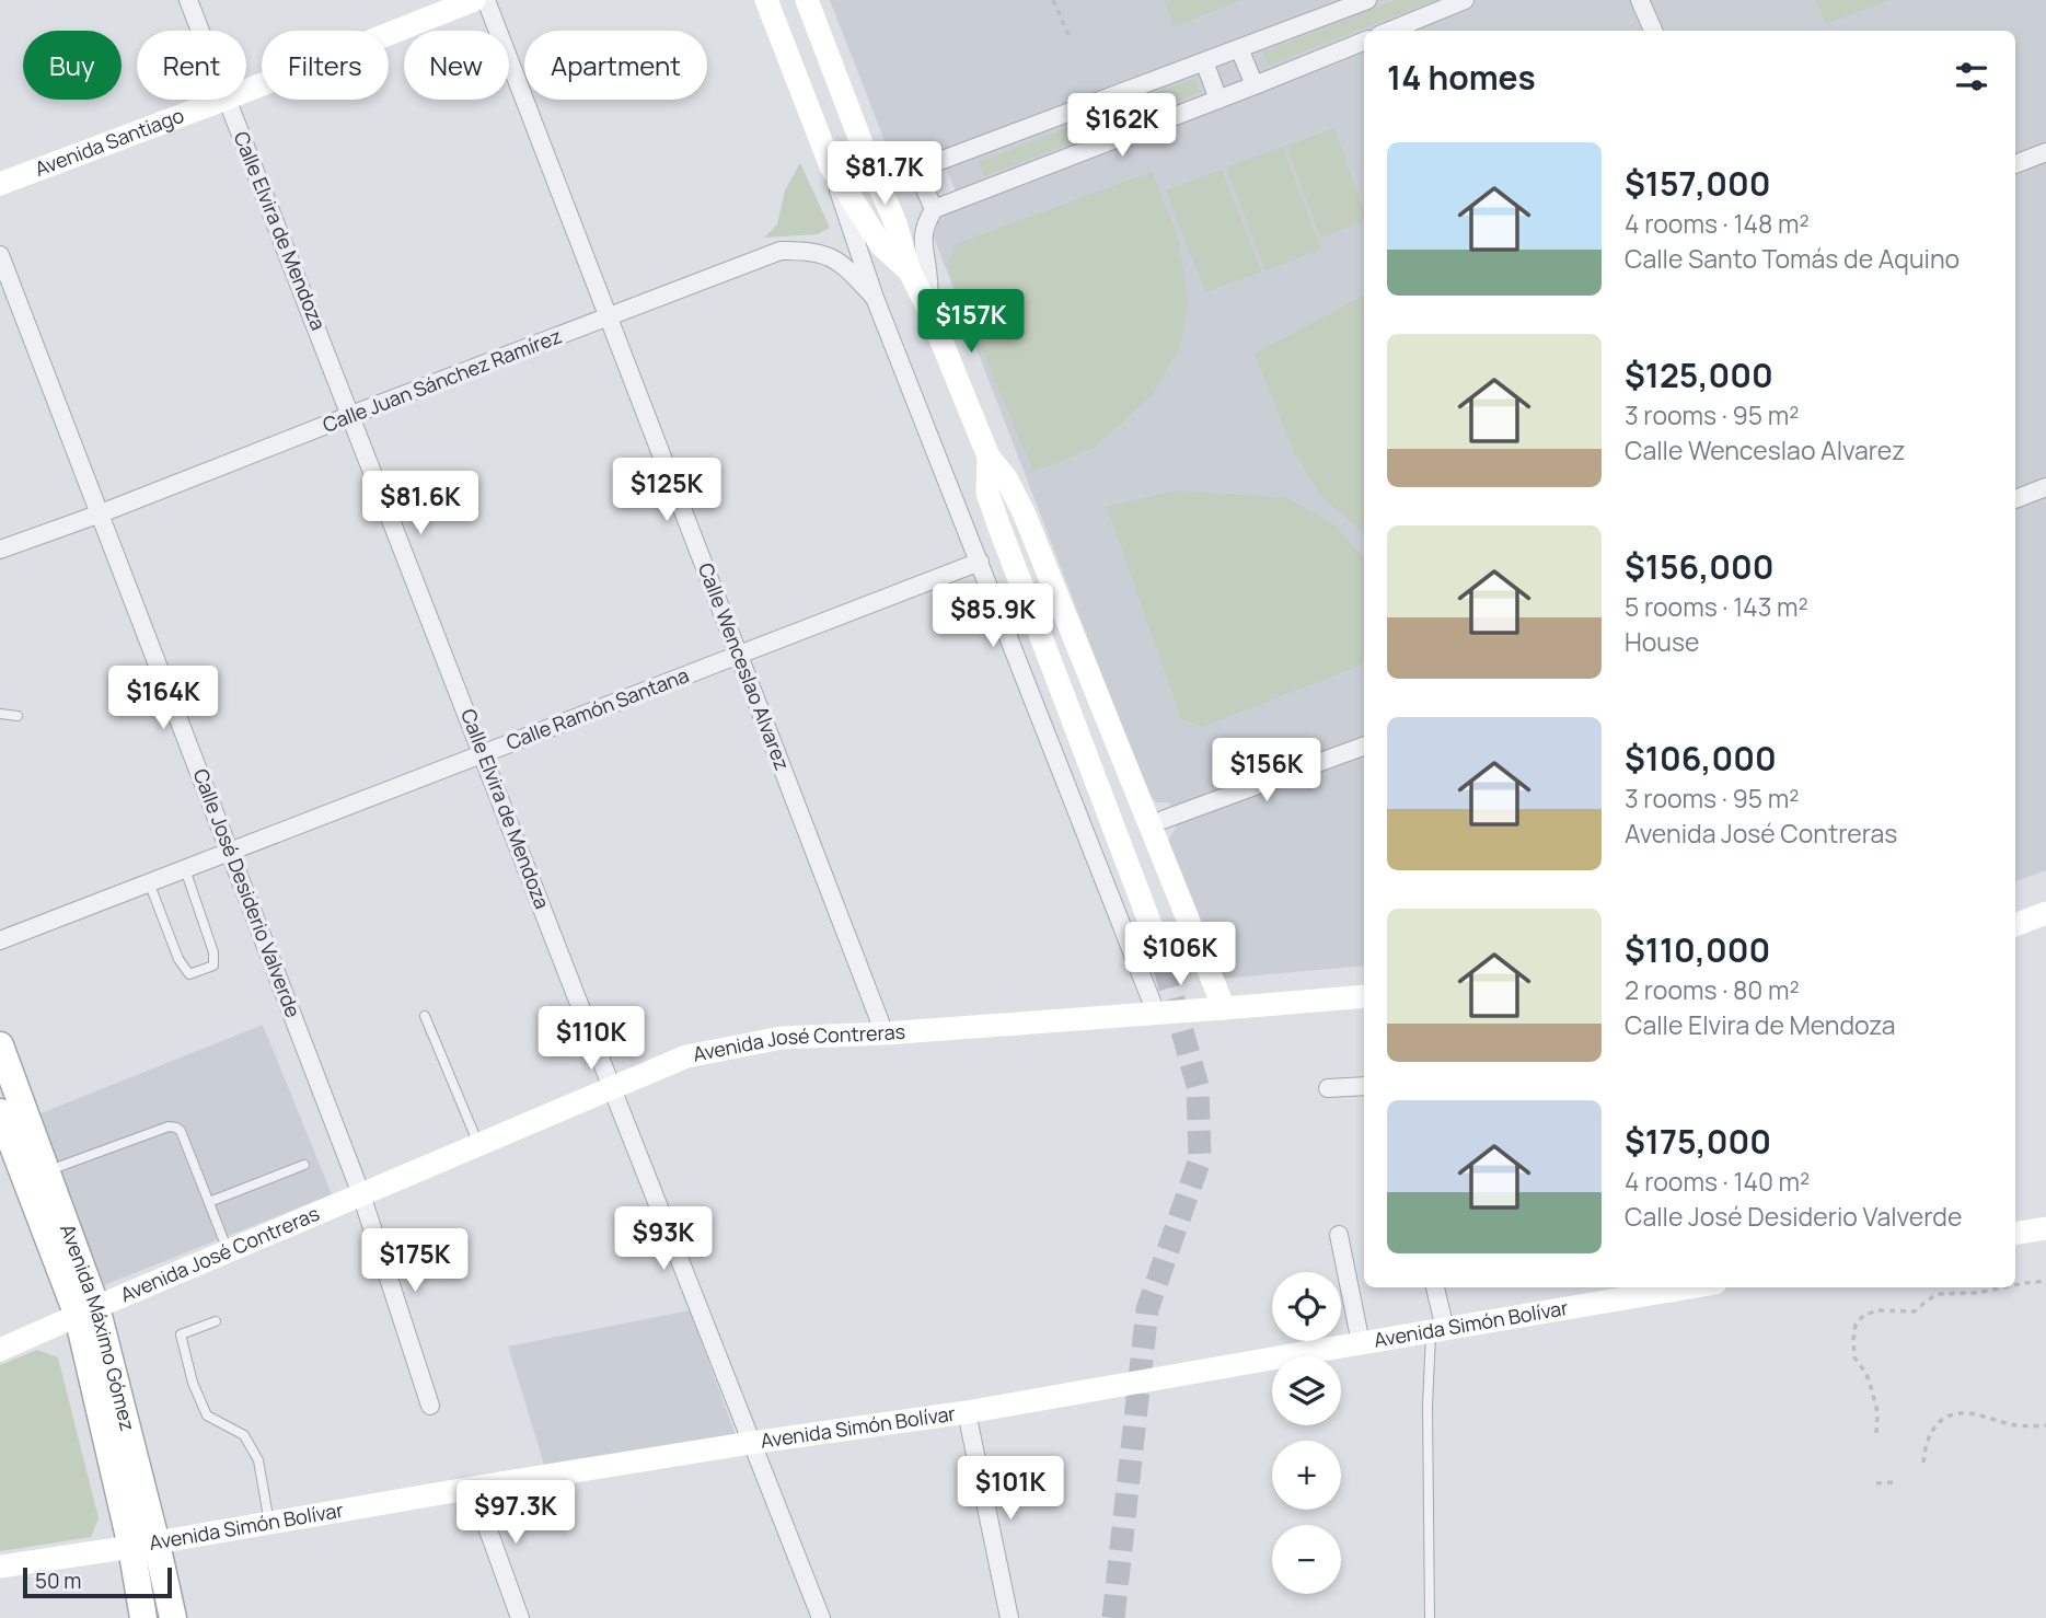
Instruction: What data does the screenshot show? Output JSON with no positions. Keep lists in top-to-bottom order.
{
  "streets": {
    "main road": [
      "Avenida Santiago",
      "Avenida José Contreras",
      "Avenida Simón Bolívar",
      "Avenida Máximo Gómez"
    ],
    "street": [
      "Calle Elvira de Mendoza",
      "Calle Juan Sánchez Ramírez",
      "Calle Wenceslao Alvarez",
      "Calle Ramón Santana",
      "Calle José Desiderio Valverde"
    ]
  },
  "crossings": [
    ["Calle Elvira de Mendoza", "Calle Juan Sánchez Ramírez"],
    ["Calle Elvira de Mendoza", "Calle Ramón Santana"],
    ["Calle Elvira de Mendoza", "Avenida José Contreras"],
    ["Calle Elvira de Mendoza", "Avenida Simón Bolívar"],
    ["Calle Juan Sánchez Ramírez", "Calle Wenceslao Alvarez"],
    ["Calle Juan Sánchez Ramírez", "Calle José Desiderio Valverde"],
    ["Calle Wenceslao Alvarez", "Calle Ramón Santana"],
    ["Calle Wenceslao Alvarez", "Avenida José Contreras"],
    ["Calle Ramón Santana", "Calle José Desiderio Valverde"],
    ["Calle José Desiderio Valverde", "Avenida José Contreras"],
    ["Avenida José Contreras", "Avenida Máximo Gómez"],
    ["Avenida Simón Bolívar", "Avenida Máximo Gómez"]
  ],
  "scale_bar": "50 m",
  "page": {
    "chip": [
      "Buy",
      "Rent",
      "Filters",
      "New",
      "Apartment"
    ],
    "heading": "14 homes",
    "price": [
      "$162K",
      "$81.7K",
      "$157K",
      "$125K",
      "$81.6K",
      "$85.9K",
      "$164K",
      "$156K",
      "$106K",
      "$110K",
      "$93K",
      "$175K",
      "$101K",
      "$97.3K"
    ],
    "list": [
      {
        "name": "$157,000",
        "note": "4 rooms · 148 m² · Calle Santo Tomás de Aquino"
      },
      {
        "name": "$125,000",
        "note": "3 rooms · 95 m² · Calle Wenceslao Alvarez"
      },
      {
        "name": "$156,000",
        "note": "5 rooms · 143 m² · House"
      },
      {
        "name": "$106,000",
        "note": "3 rooms · 95 m² · Avenida José Contreras"
      },
      {
        "name": "$110,000",
        "note": "2 rooms · 80 m² · Calle Elvira de Mendoza"
      },
      {
        "name": "$175,000",
        "note": "4 rooms · 140 m² · Calle José Desiderio Valverde"
      }
    ],
    "map_buttons": ["+", "−"],
    "scale": "50 m"
  }
}
